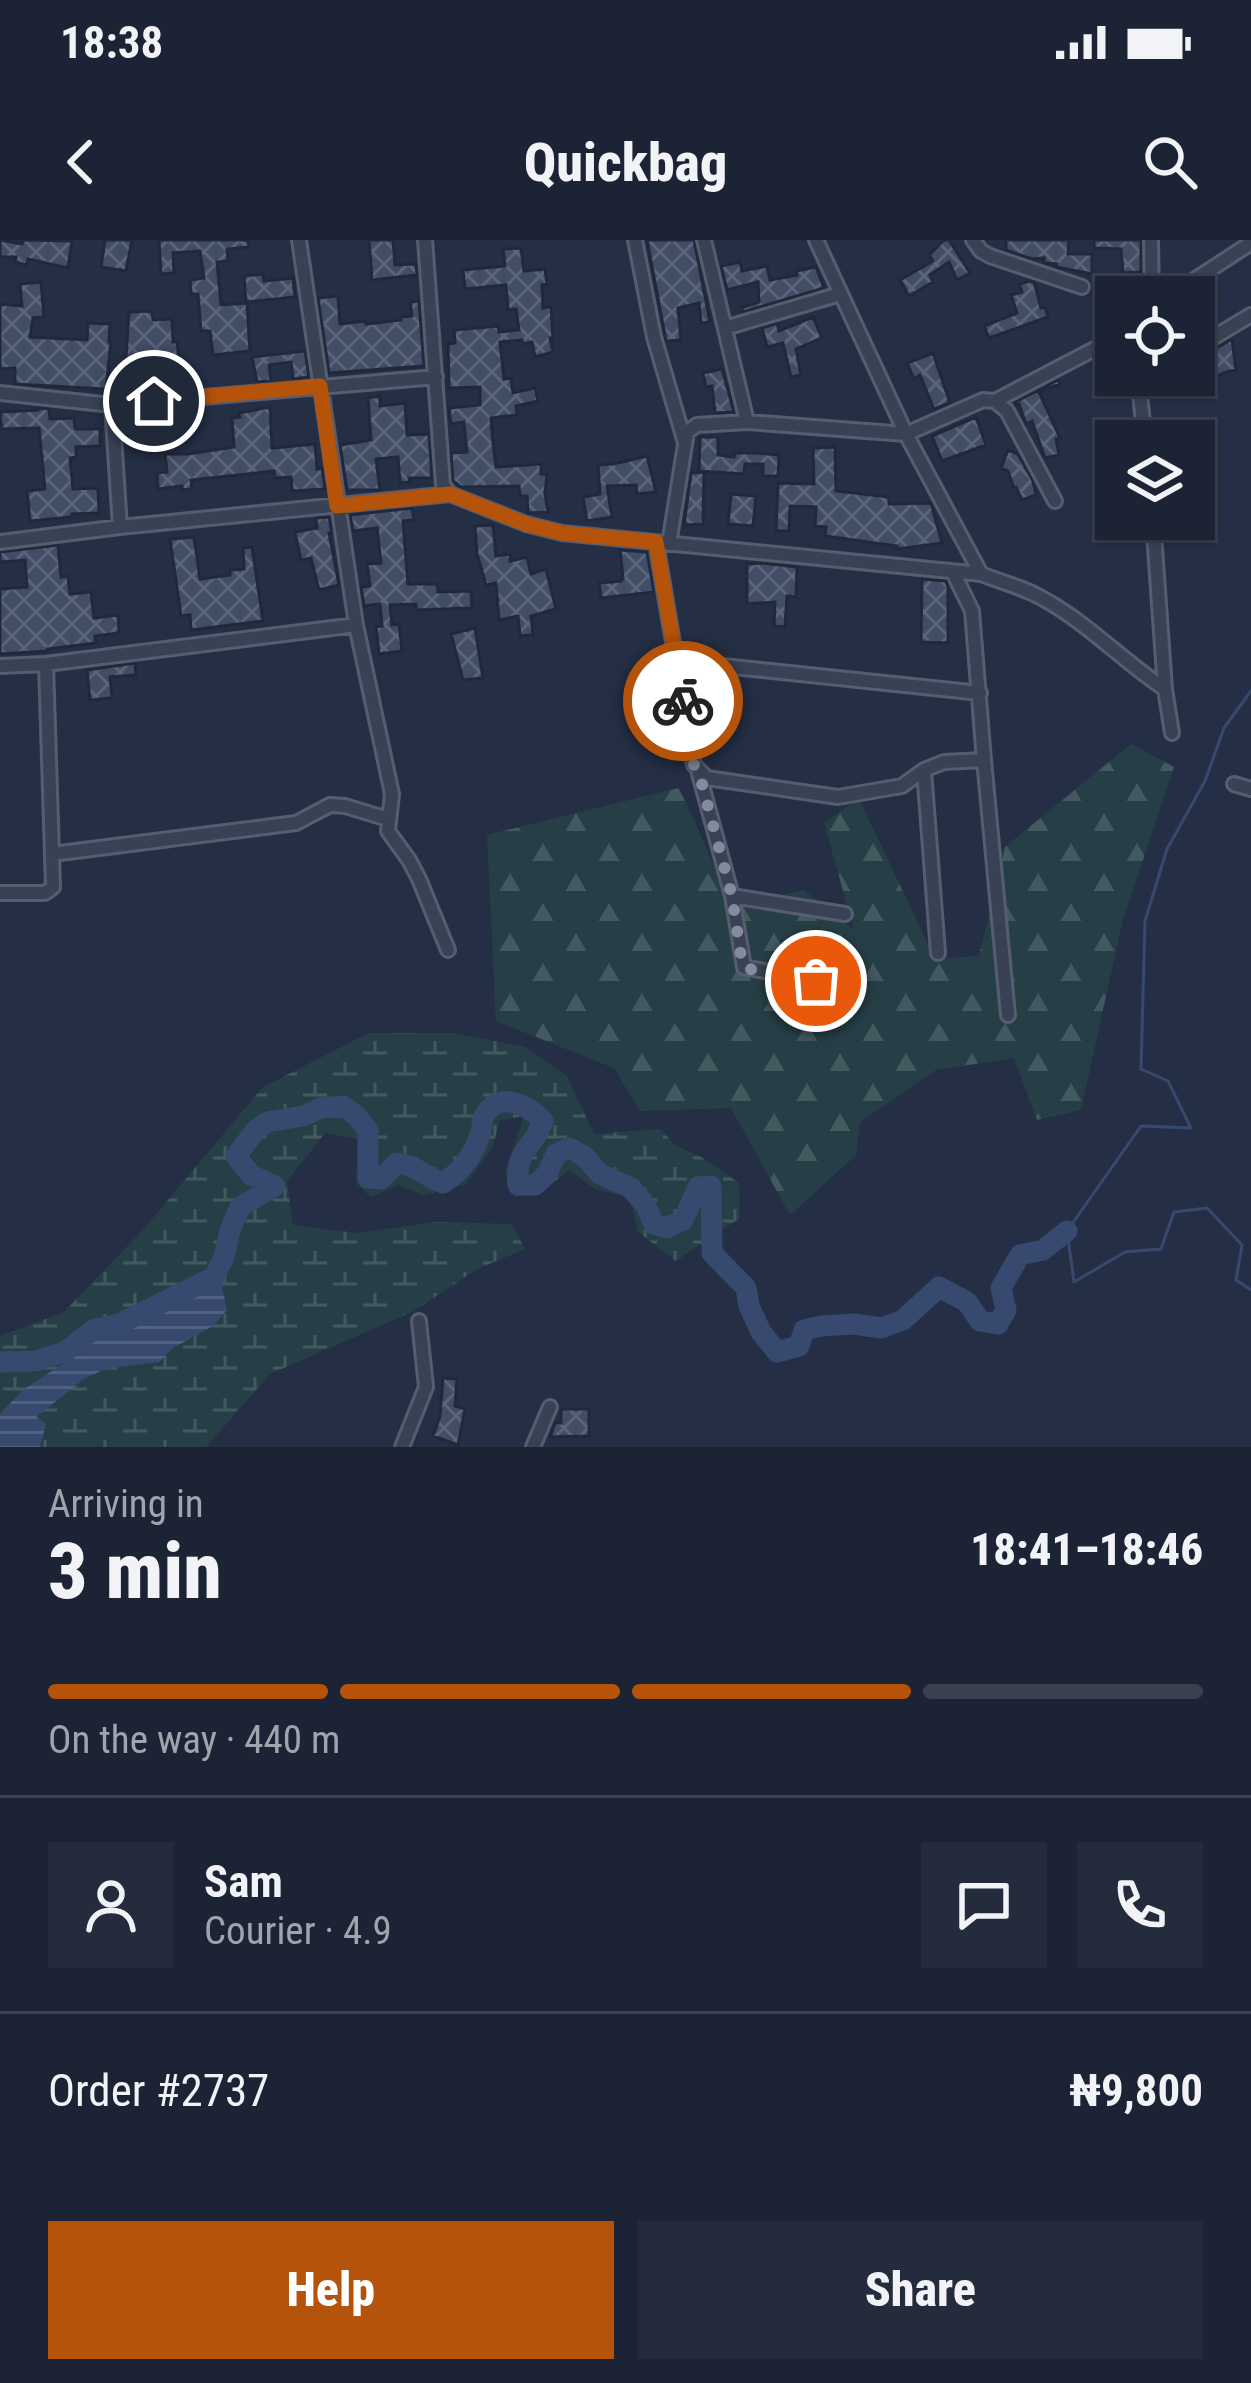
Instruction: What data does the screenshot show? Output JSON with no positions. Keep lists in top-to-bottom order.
{
  "page": {
    "status": "18:38",
    "header": "Quickbag",
    "heading": ["3 min", "Arriving in", "18:41–18:46"],
    "panel": [
      "Sam",
      "Courier · 4.9",
      "Order #2737",
      "₦9,800"
    ],
    "bar": "On the way · 440 m",
    "buttons": ["Help", "Share"]
  }
}
